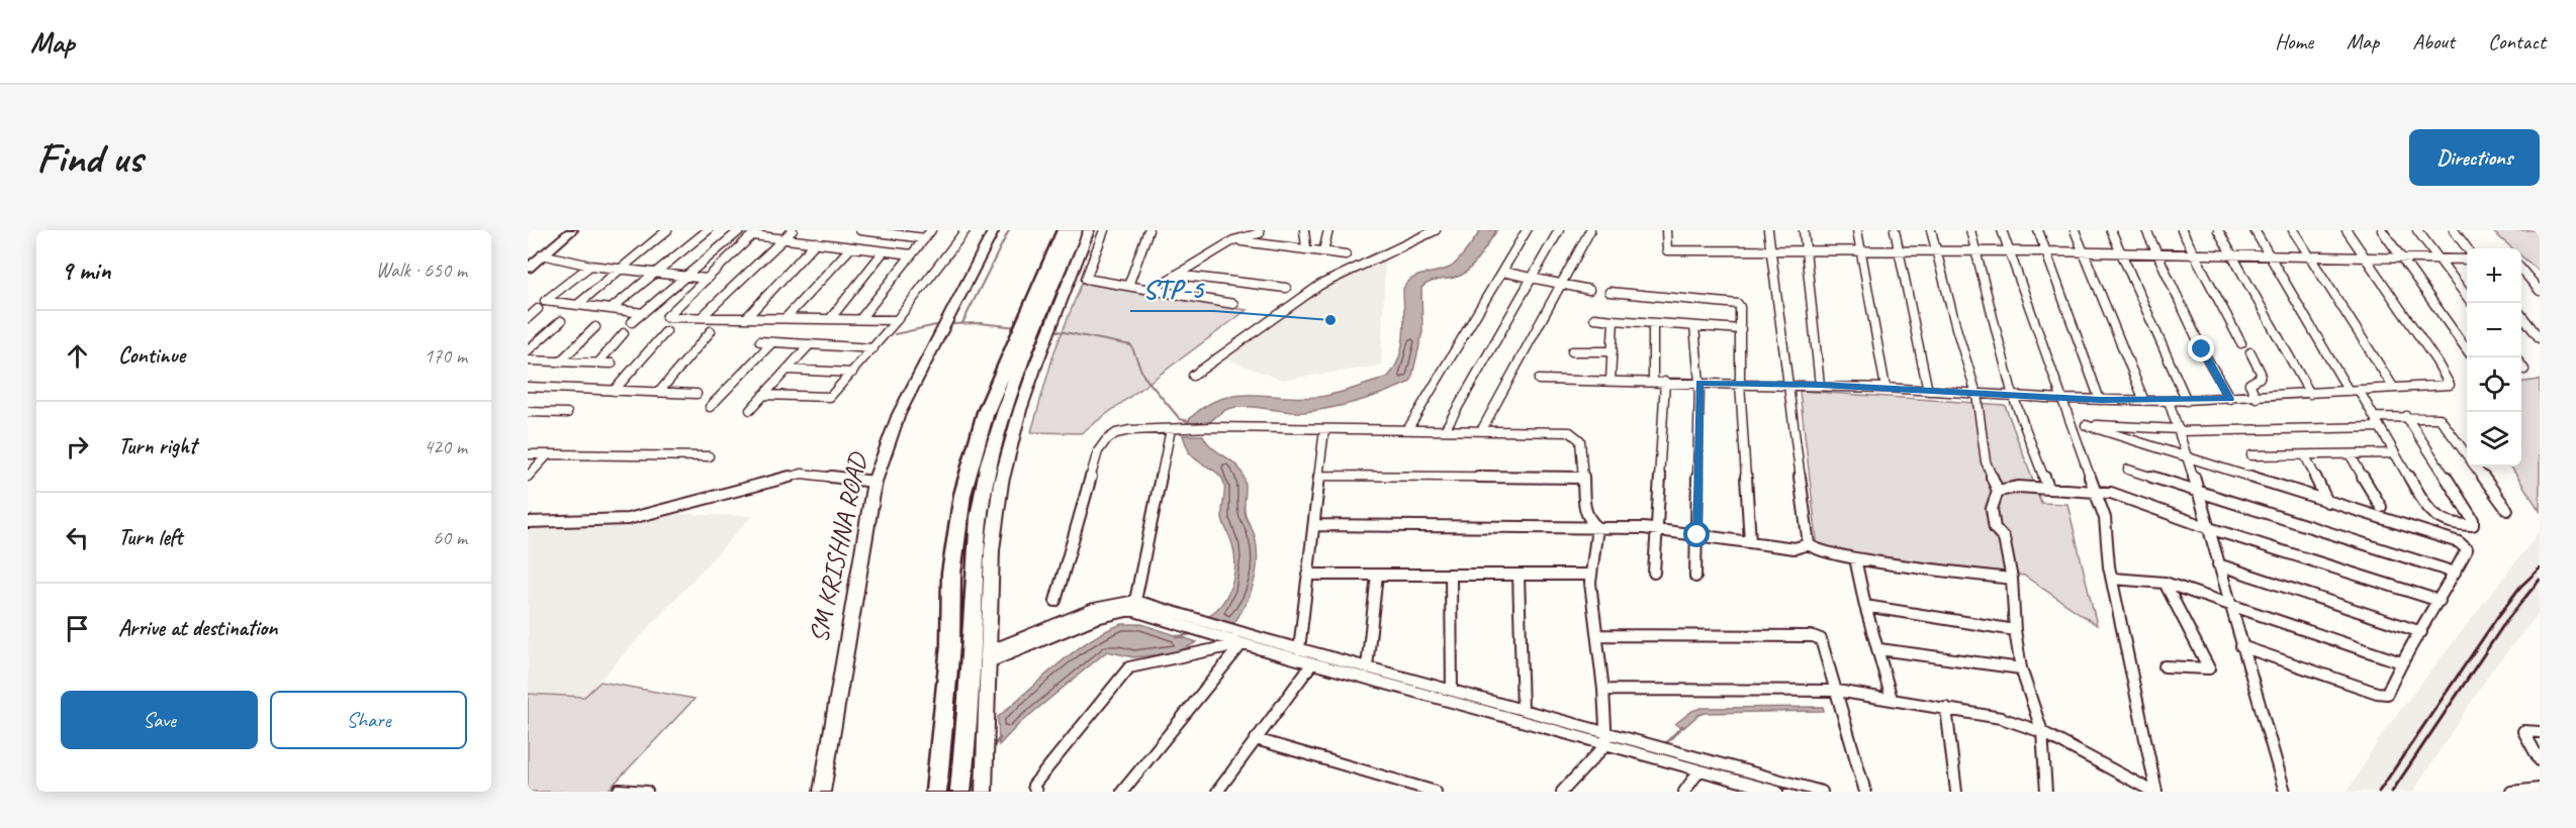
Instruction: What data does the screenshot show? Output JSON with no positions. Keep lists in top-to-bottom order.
{
  "streets": {
    "street": ["SM KRISHNA ROAD"]
  },
  "places": ["STP-5"],
  "page": {
    "header": "Map",
    "nav": [
      "Home",
      "Map",
      "About",
      "Contact"
    ],
    "buttons": [
      "Directions",
      ["Save", "Share"]
    ],
    "title": "Find us",
    "heading": ["9 min", "Walk · 650 m"],
    "map_buttons": ["+", "−"],
    "list": [
      ["Continue", "170 m"],
      ["Turn right", "420 m"],
      ["Turn left", "60 m"],
      "Arrive at destination"
    ]
  }
}
